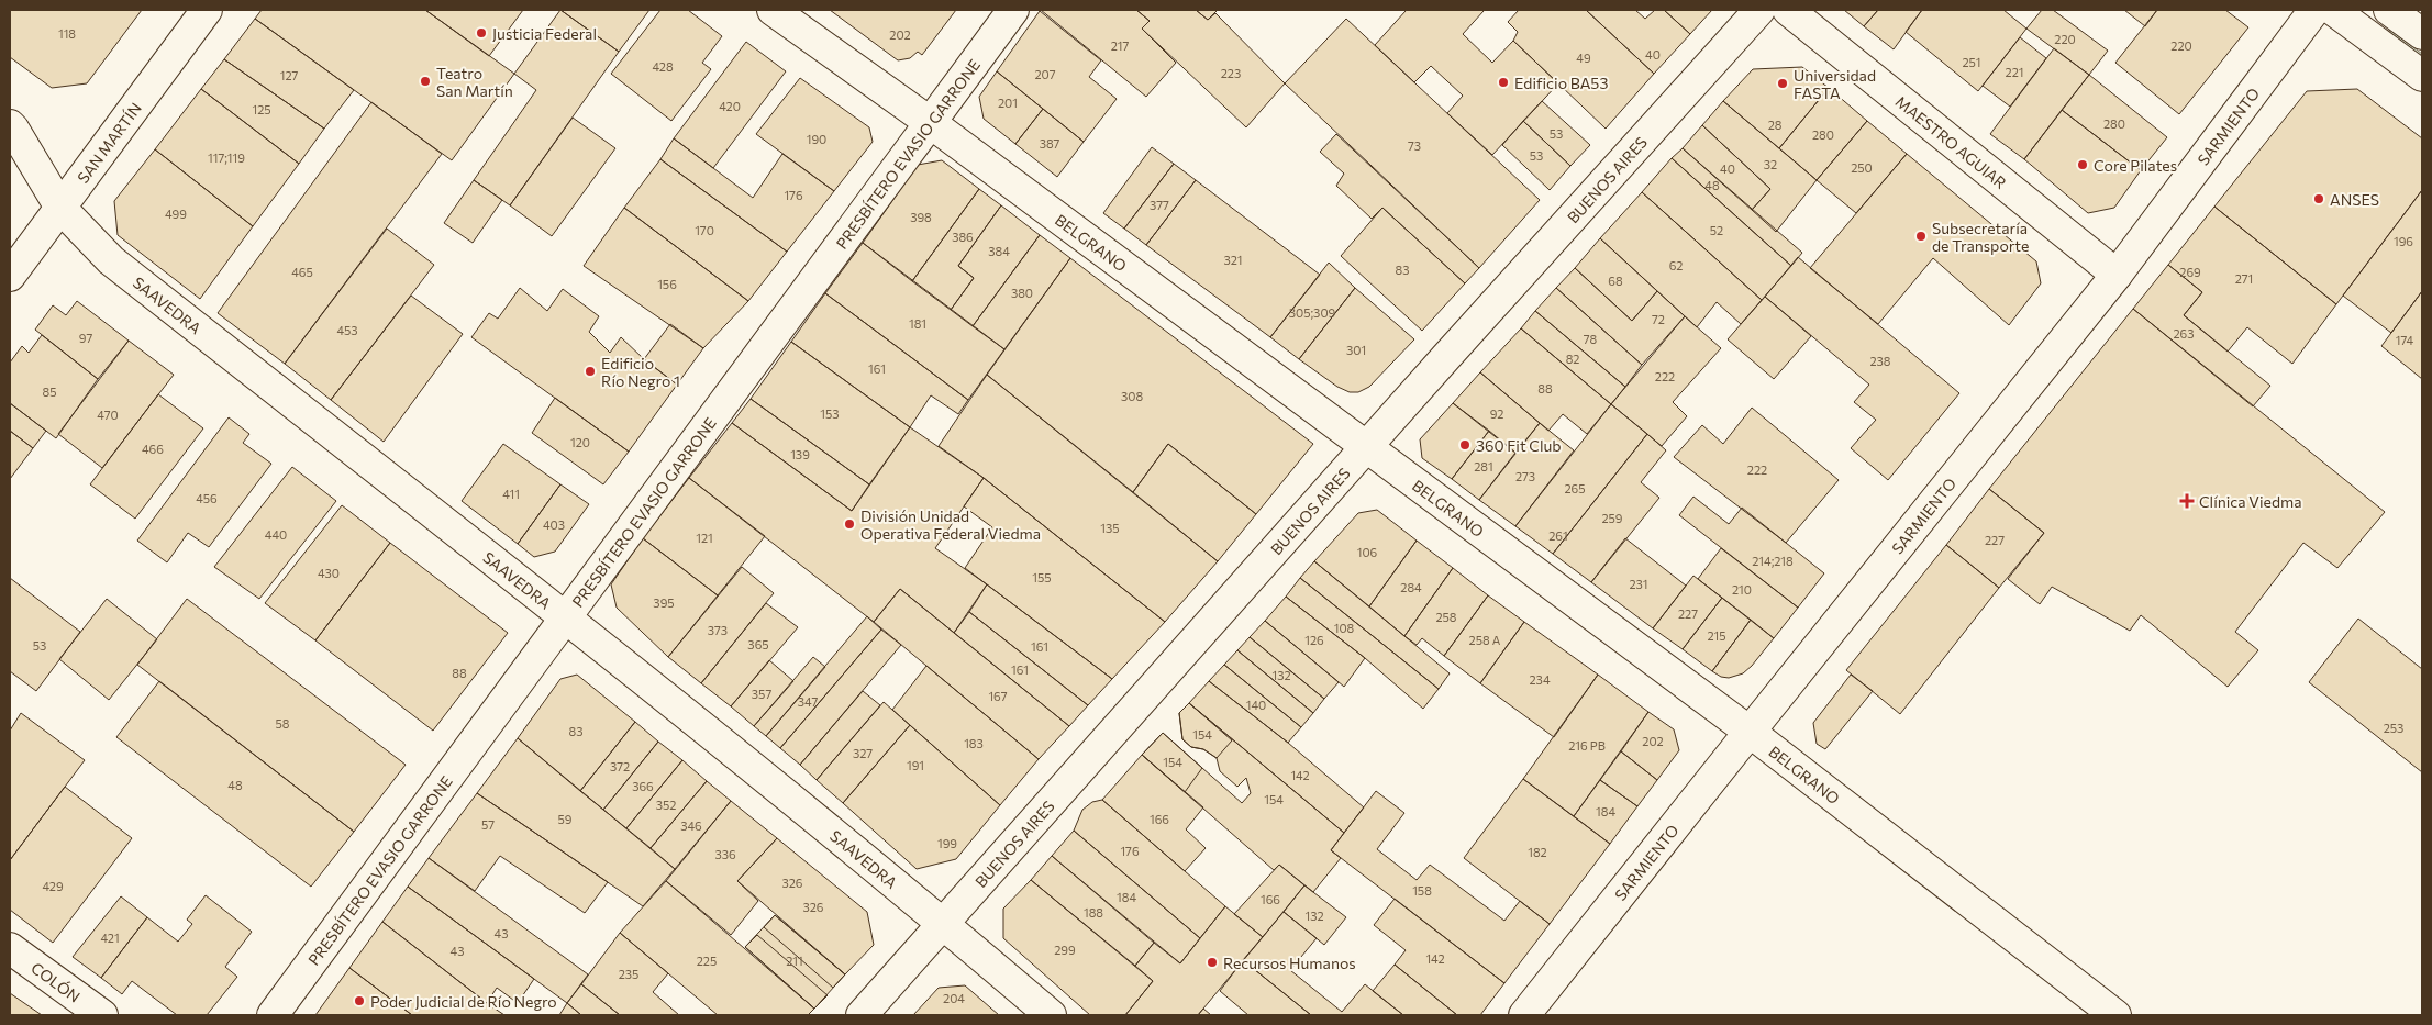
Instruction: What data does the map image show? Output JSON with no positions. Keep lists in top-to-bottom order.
{
  "streets": {
    "street": [
      "SARMIENTO",
      "MAESTRO AGUIAR",
      "SAN MARTÍN",
      "PRESBÍTERO EVASIO GARRONE",
      "BUENOS AIRES",
      "BELGRANO",
      "SAAVEDRA",
      "COLÓN"
    ]
  },
  "crossings": [
    ["SARMIENTO", "MAESTRO AGUIAR"],
    ["SARMIENTO", "BELGRANO"],
    ["SAN MARTÍN", "SAAVEDRA"],
    ["PRESBÍTERO EVASIO GARRONE", "BELGRANO"],
    ["PRESBÍTERO EVASIO GARRONE", "SAAVEDRA"],
    ["BUENOS AIRES", "BELGRANO"],
    ["BUENOS AIRES", "SAAVEDRA"]
  ],
  "places": {
    "other": [
      "Justicia Federal",
      "Teatro San Martín",
      "Edificio BA53",
      "Universidad FASTA",
      "Core Pilates",
      "ANSES",
      "Subsecretaría de Transporte",
      "Edificio Río Negro 1",
      "360 Fit Club",
      "División Unidad Operativa Federal Viedma",
      "Recursos Humanos",
      "Poder Judicial de Río Negro"
    ],
    "health": ["Clínica Viedma"]
  },
  "house_numbers": [
    "118",
    "202",
    "220",
    "217",
    "220",
    "40",
    "49",
    "251",
    "428",
    "221",
    "223",
    "207",
    "127",
    "201",
    "420",
    "125",
    "280",
    "28",
    "53",
    "280",
    "190",
    "387",
    "73",
    "53",
    "117;119",
    "32",
    "250",
    "40",
    "48",
    "176",
    "377",
    "499",
    "398",
    "170",
    "52",
    "386",
    "196",
    "384",
    "321",
    "62",
    "83",
    "465",
    "269",
    "271",
    "68",
    "156",
    "380",
    "305;309",
    "72",
    "181",
    "453",
    "263",
    "97",
    "78",
    "174",
    "301",
    "82",
    "238",
    "161",
    "222",
    "88",
    "85",
    "308",
    "153",
    "92",
    "470",
    "120",
    "466",
    "139",
    "281",
    "222",
    "273",
    "265",
    "411",
    "456",
    "259",
    "403",
    "135",
    "440",
    "261",
    "121",
    "227",
    "106",
    "214;218",
    "430",
    "155",
    "231",
    "284",
    "210",
    "395",
    "227",
    "258",
    "108",
    "373",
    "215",
    "126",
    "258 A",
    "365",
    "53",
    "161",
    "161",
    "88",
    "132",
    "234",
    "357",
    "167",
    "347",
    "140",
    "58",
    "253",
    "83",
    "154",
    "202",
    "183",
    "216 PB",
    "327",
    "154",
    "191",
    "372",
    "142",
    "48",
    "366",
    "154",
    "352",
    "184",
    "59",
    "166",
    "57",
    "346",
    "199",
    "176",
    "182",
    "336",
    "326",
    "429",
    "158",
    "184",
    "166",
    "326",
    "188",
    "132",
    "43",
    "421",
    "299",
    "43",
    "142",
    "225",
    "211",
    "235",
    "204"
  ]
}
